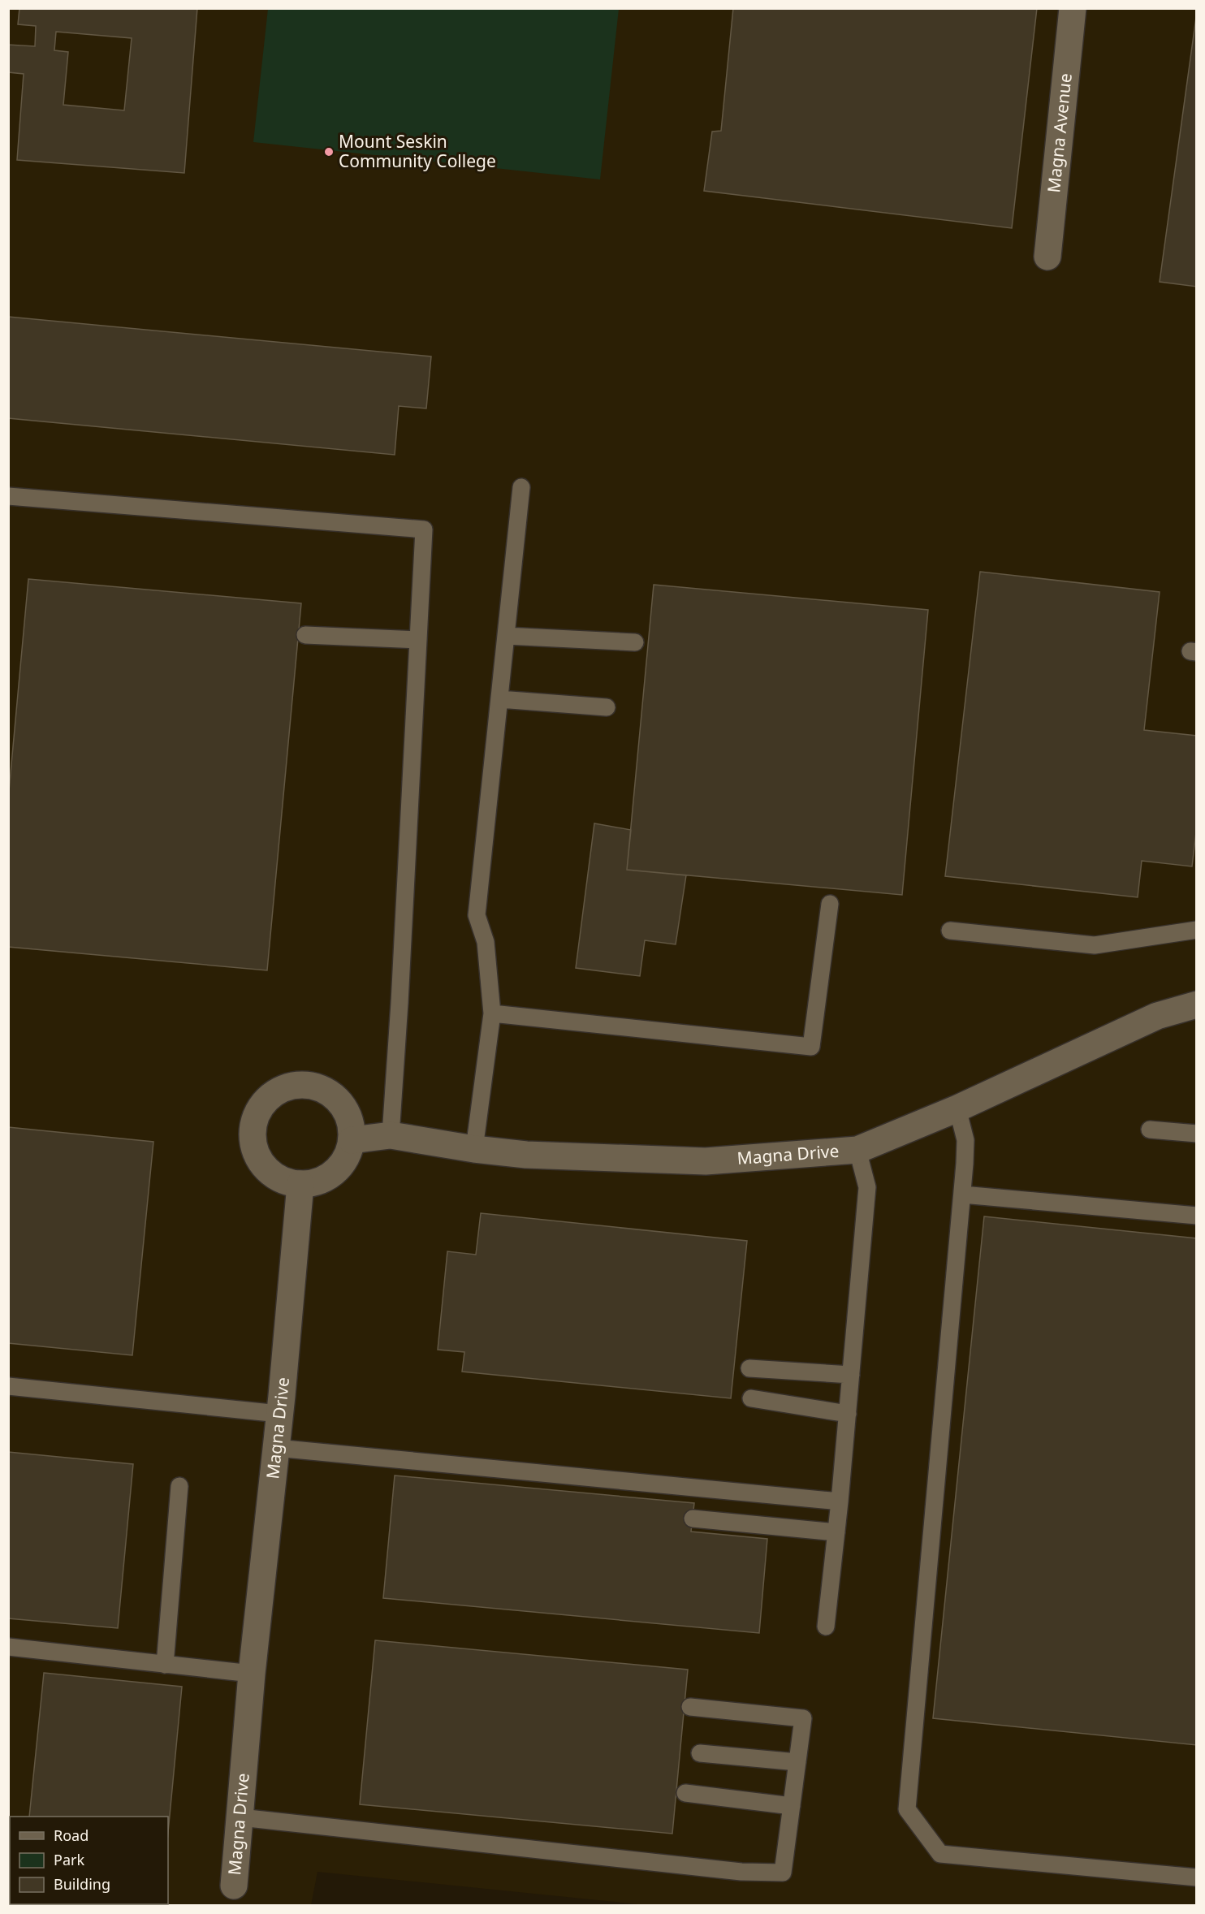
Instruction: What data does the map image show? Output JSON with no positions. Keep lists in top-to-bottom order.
{
  "streets": {
    "street": ["Magna Avenue", "Magna Drive"]
  },
  "places": ["Mount Seskin Community College"],
  "legend": ["Road", "Park", "Building"]
}
